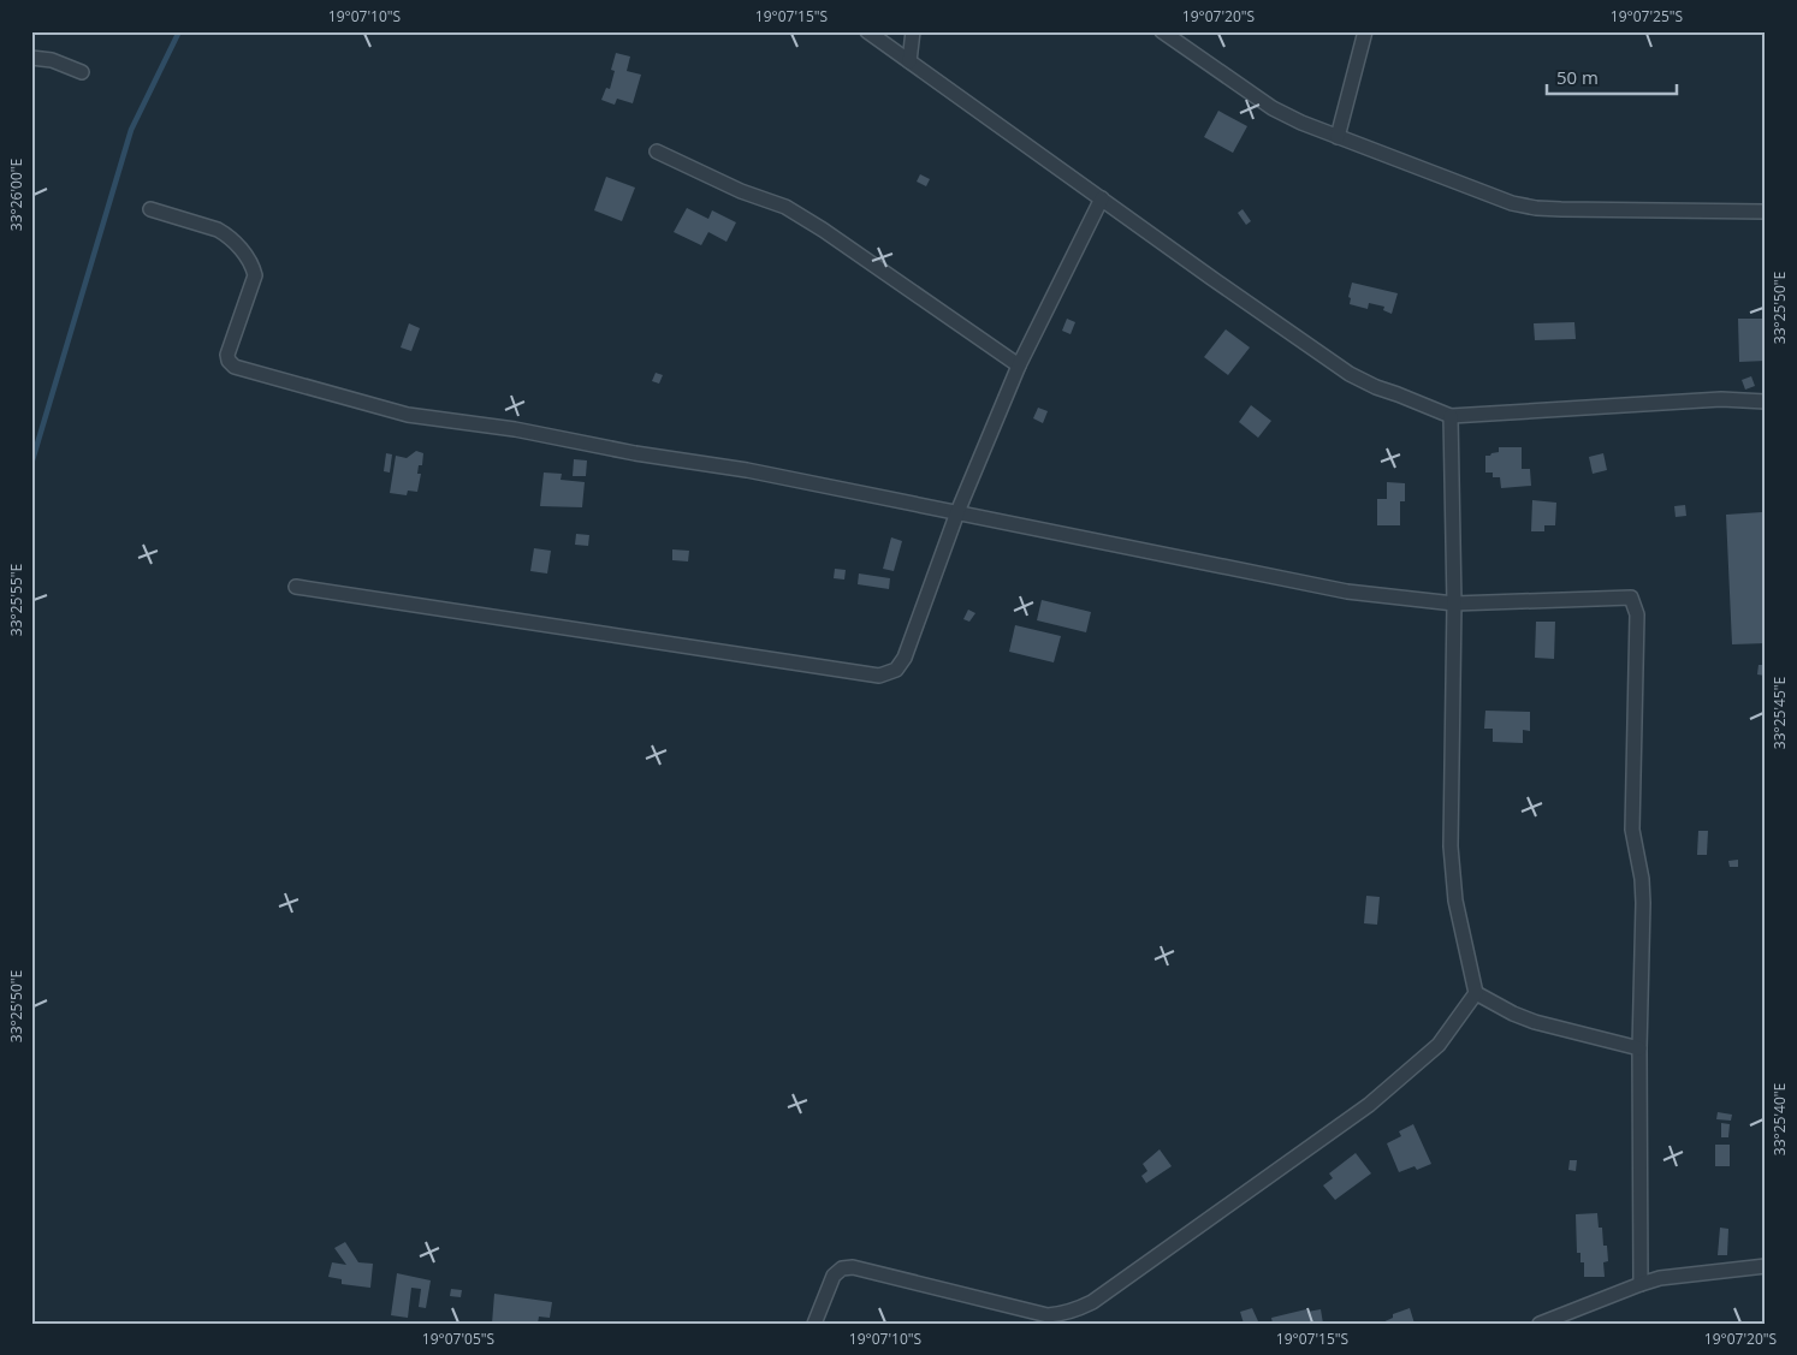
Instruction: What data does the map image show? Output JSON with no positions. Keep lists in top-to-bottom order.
{
  "scale_bar": "50 m",
  "coordinates": [
    "19°07'10\"S",
    "19°07'15\"S",
    "19°07'20\"S",
    "19°07'25\"S",
    "33°26'00\"E",
    "33°25'50\"E",
    "33°25'55\"E",
    "33°25'45\"E",
    "33°25'40\"E",
    "19°07'05\"S"
  ]
}
